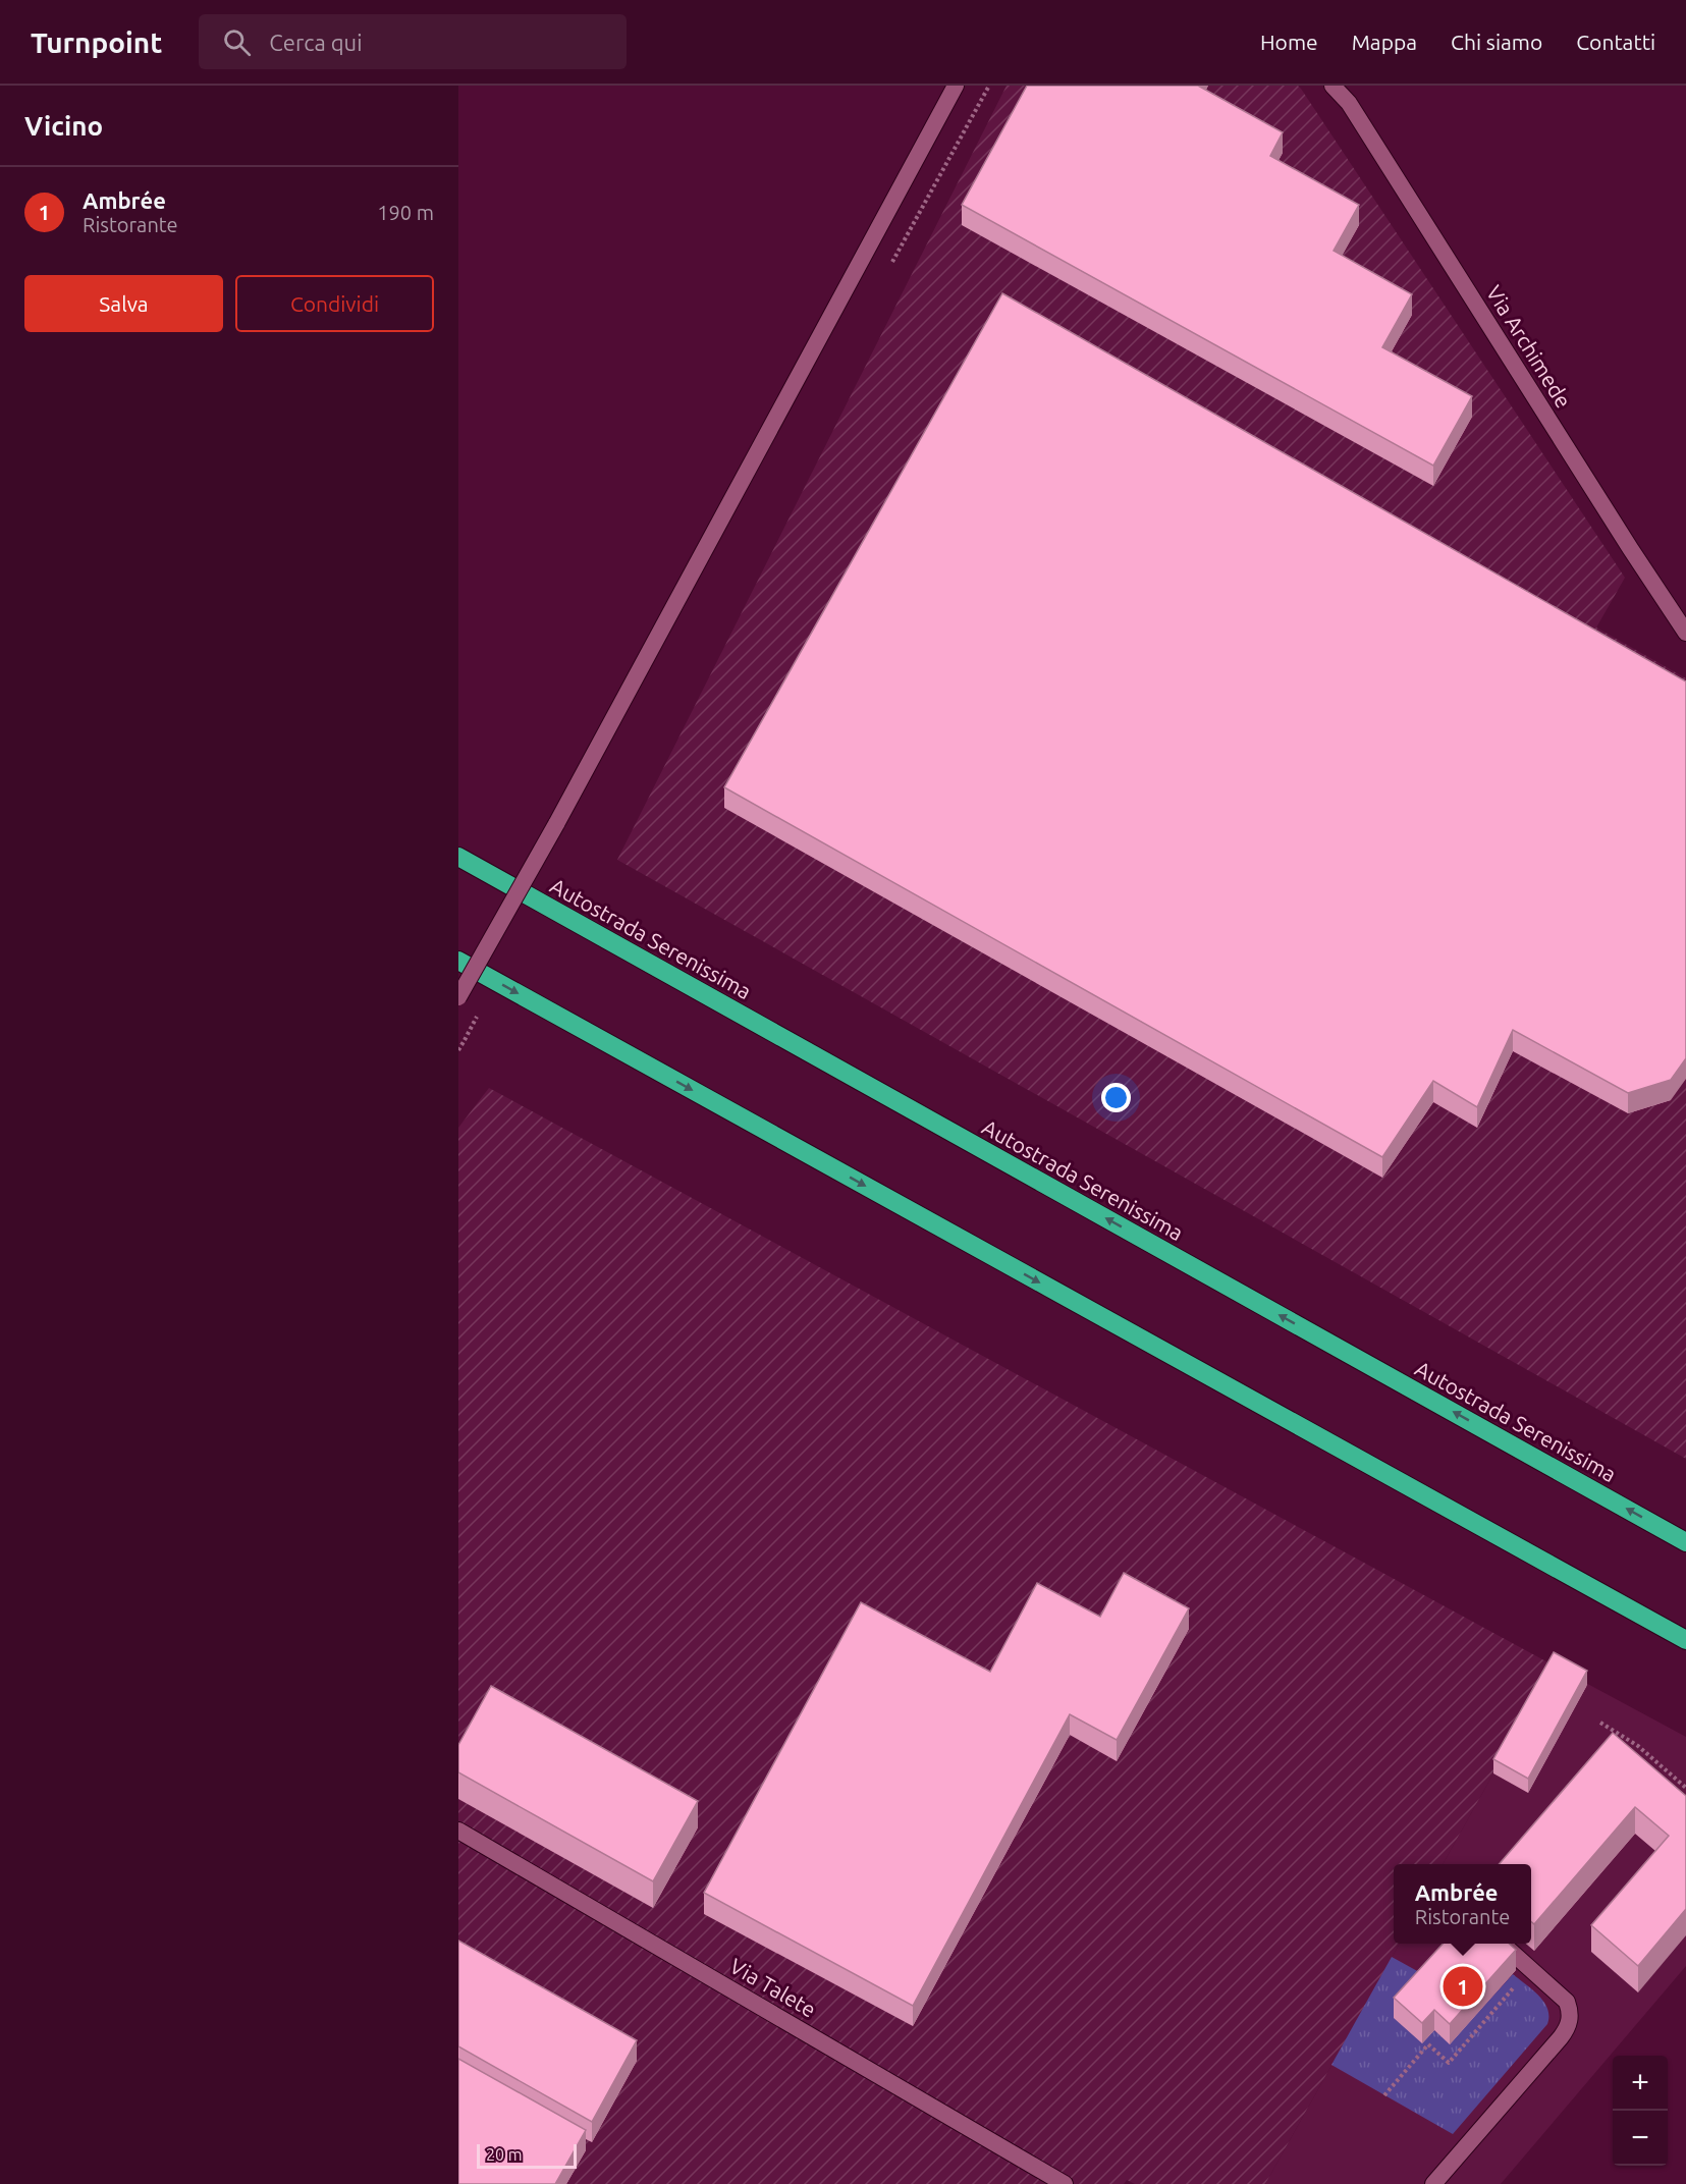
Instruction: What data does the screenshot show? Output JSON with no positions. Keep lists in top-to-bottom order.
{
  "streets": {
    "highway": ["Autostrada Serenissima"],
    "street": ["Via Archimede", "Via Talete"]
  },
  "scale_bar": "20 m",
  "page": {
    "header": "Turnpoint",
    "search": "Cerca qui",
    "nav": [
      "Home",
      "Mappa",
      "Chi siamo",
      "Contatti"
    ],
    "heading": "Vicino",
    "list": [
      {
        "mark": "1",
        "name": "Ambrée",
        "note": "Ristorante",
        "value": "190 m"
      }
    ],
    "buttons": ["Salva", "Condividi"],
    "popup": ["Ambrée", "Ristorante"],
    "pins": "1",
    "map_buttons": ["+", "−"],
    "scale": "20 m"
  }
}
